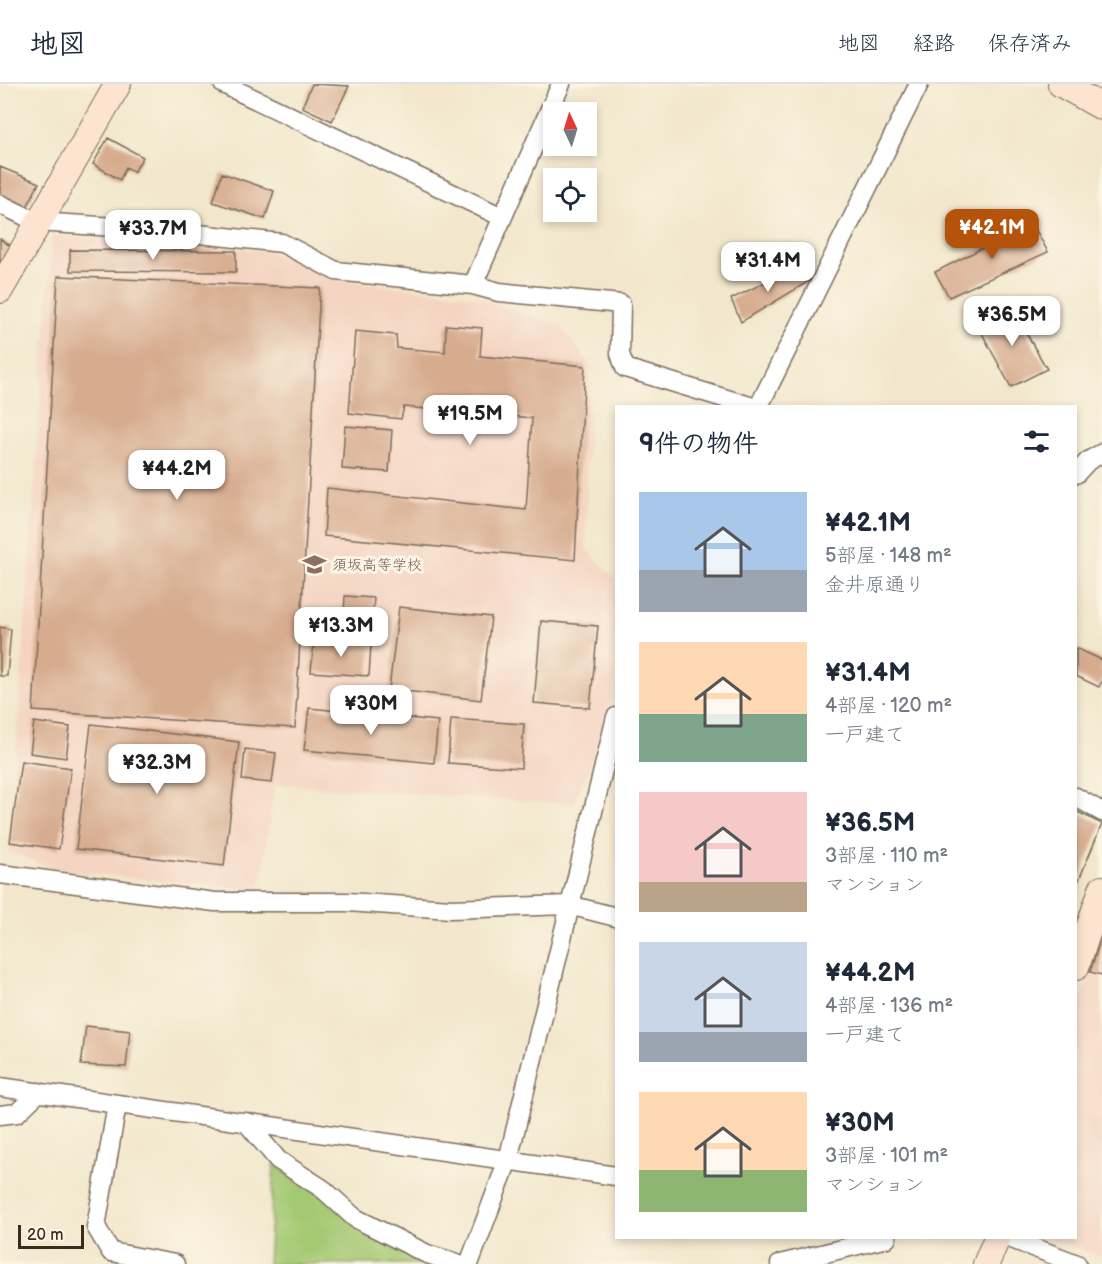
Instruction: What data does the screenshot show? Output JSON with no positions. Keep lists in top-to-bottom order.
{
  "places": {
    "school or university": ["須坂高等学校"]
  },
  "scale_bar": "20 m",
  "north": "top",
  "page": {
    "header": "地図",
    "nav": ["地図", "経路", "保存済み"],
    "price": [
      "¥42.1M",
      "¥33.7M",
      "¥31.4M",
      "¥36.5M",
      "¥19.5M",
      "¥44.2M",
      "¥13.3M",
      "¥30M",
      "¥32.3M"
    ],
    "heading": "9件の物件",
    "list": [
      {
        "name": "¥42.1M",
        "note": "5部屋 · 148 m² · 金井原通り"
      },
      {
        "name": "¥31.4M",
        "note": "4部屋 · 120 m² · 一戸建て"
      },
      {
        "name": "¥36.5M",
        "note": "3部屋 · 110 m² · マンション"
      },
      {
        "name": "¥44.2M",
        "note": "4部屋 · 136 m² · 一戸建て"
      },
      {
        "name": "¥30M",
        "note": "3部屋 · 101 m² · マンション"
      }
    ],
    "scale": "20 m"
  }
}
